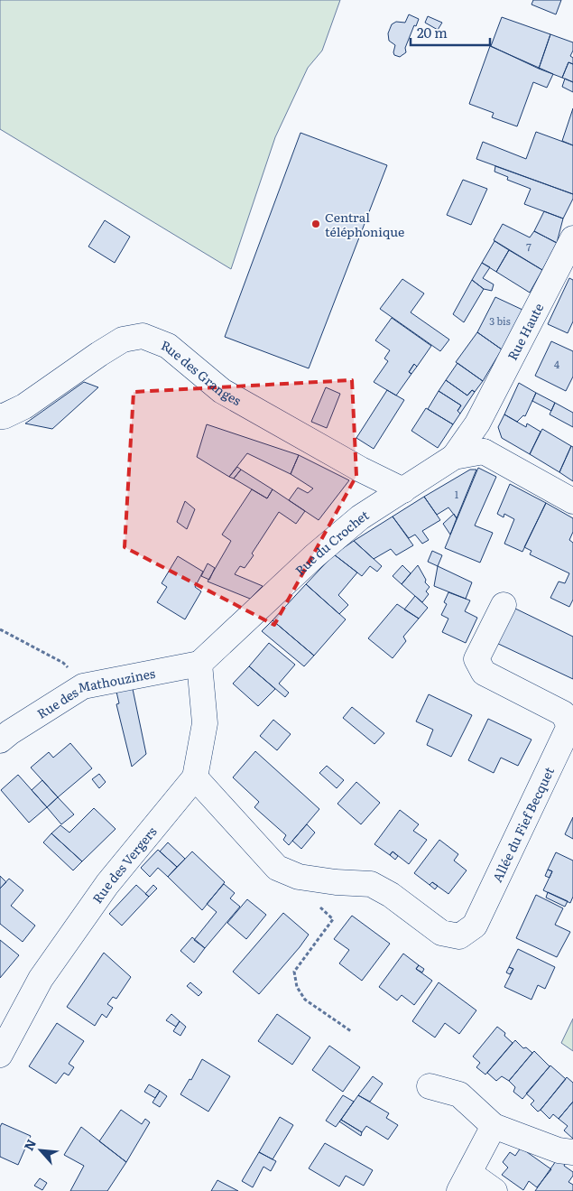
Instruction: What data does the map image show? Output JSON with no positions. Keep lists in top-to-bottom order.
{
  "streets": {
    "street": [
      "Rue Haute",
      "Rue des Granges",
      "Rue du Crochet",
      "Rue des Mathouzines",
      "Allée du Fief Becquet",
      "Rue des Vergers"
    ]
  },
  "crossings": [
    ["Rue Haute", "Rue du Crochet"],
    ["Rue des Granges", "Rue du Crochet"],
    ["Rue du Crochet", "Rue des Mathouzines"],
    ["Rue du Crochet", "Rue des Vergers"],
    ["Rue des Mathouzines", "Rue des Vergers"]
  ],
  "places": ["Central téléphonique"],
  "house_numbers": [
    "7",
    "3 bis",
    "4",
    "1"
  ],
  "scale_bar": "20 m",
  "north": "top left"
}
